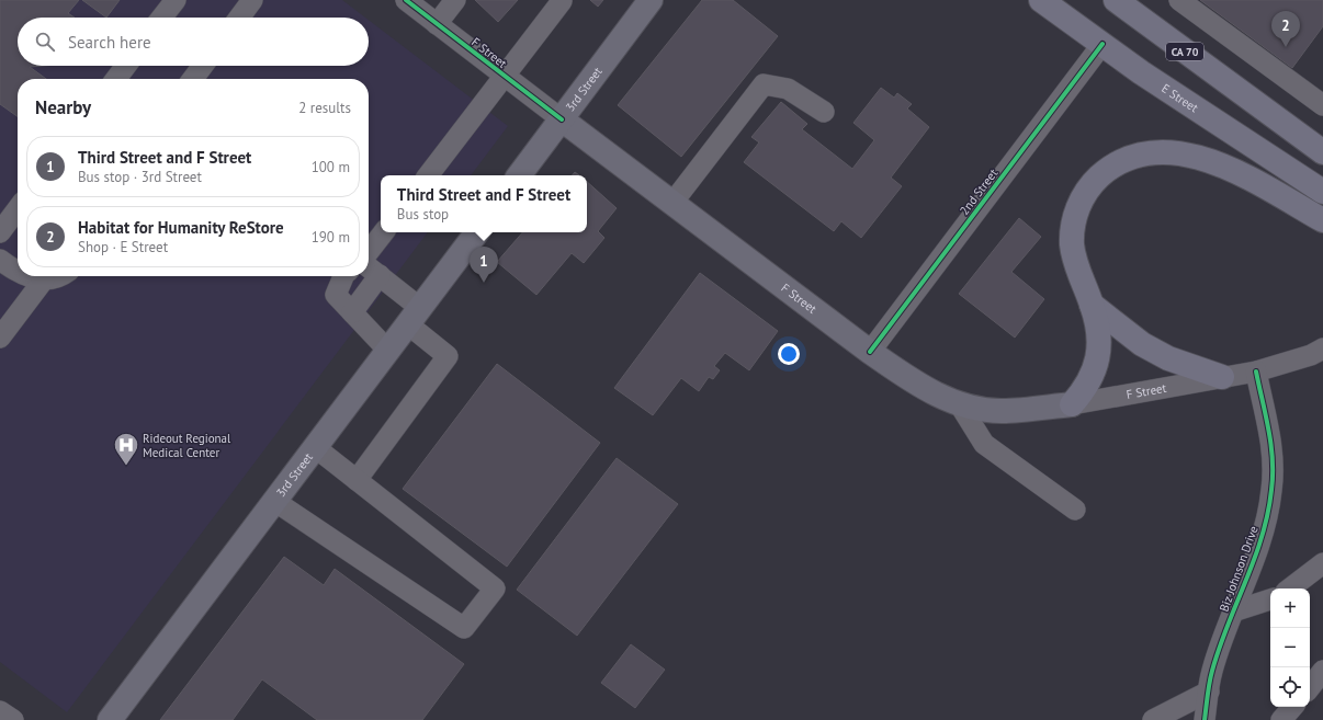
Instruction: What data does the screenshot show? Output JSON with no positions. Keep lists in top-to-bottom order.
{
  "streets": {
    "highway": ["CA 70", "E Street"],
    "main road": ["F Street", "3rd Street"],
    "street": ["2nd Street", "Biz Johnson Drive"]
  },
  "crossings": [
    ["F Street", "3rd Street"],
    ["F Street", "2nd Street"],
    ["F Street", "Biz Johnson Drive"],
    ["E Street", "2nd Street"]
  ],
  "places": {
    "hospital": ["Rideout Regional Medical Center"]
  },
  "page": {
    "pins": ["2", "1"],
    "search": "Search here",
    "heading": ["Nearby", "2 results"],
    "list": [
      {
        "mark": "1",
        "name": "Third Street and F Street",
        "note": "Bus stop · 3rd Street",
        "value": "100 m"
      },
      {
        "mark": "2",
        "name": "Habitat for Humanity ReStore",
        "note": "Shop · E Street",
        "value": "190 m"
      }
    ],
    "popup": ["Third Street and F Street", "Bus stop"],
    "map_buttons": ["+", "−"]
  }
}
